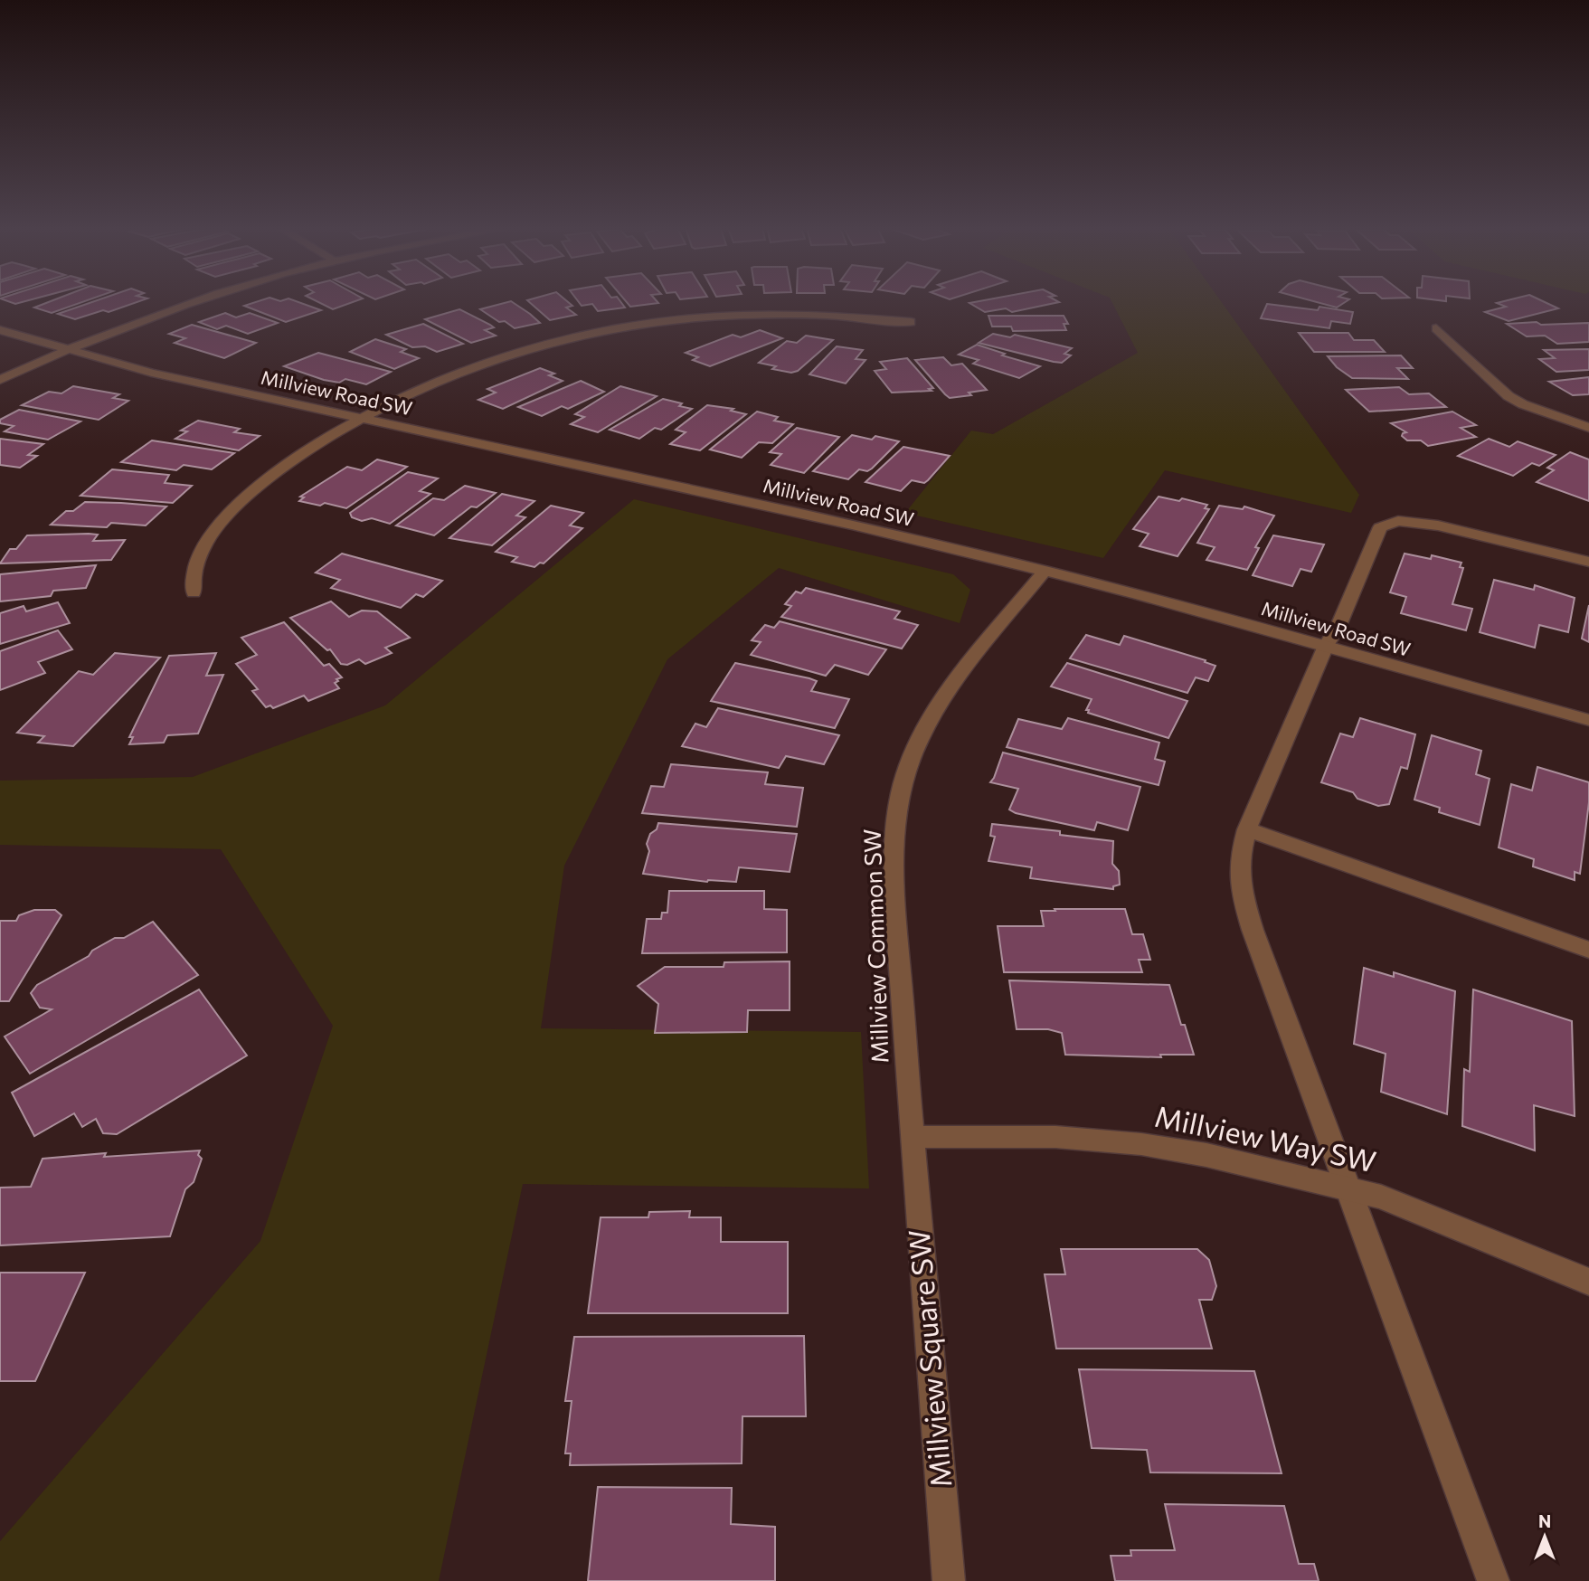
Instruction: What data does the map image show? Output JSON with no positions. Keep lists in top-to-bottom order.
{
  "streets": {
    "street": [
      "Millview Road SW",
      "Millview Common SW",
      "Millview Way SW",
      "Millview Square SW"
    ]
  },
  "crossings": [
    ["Millview Road SW", "Millview Common SW"],
    ["Millview Common SW", "Millview Way SW"],
    ["Millview Common SW", "Millview Square SW"],
    ["Millview Way SW", "Millview Square SW"]
  ],
  "north": "top"
}
